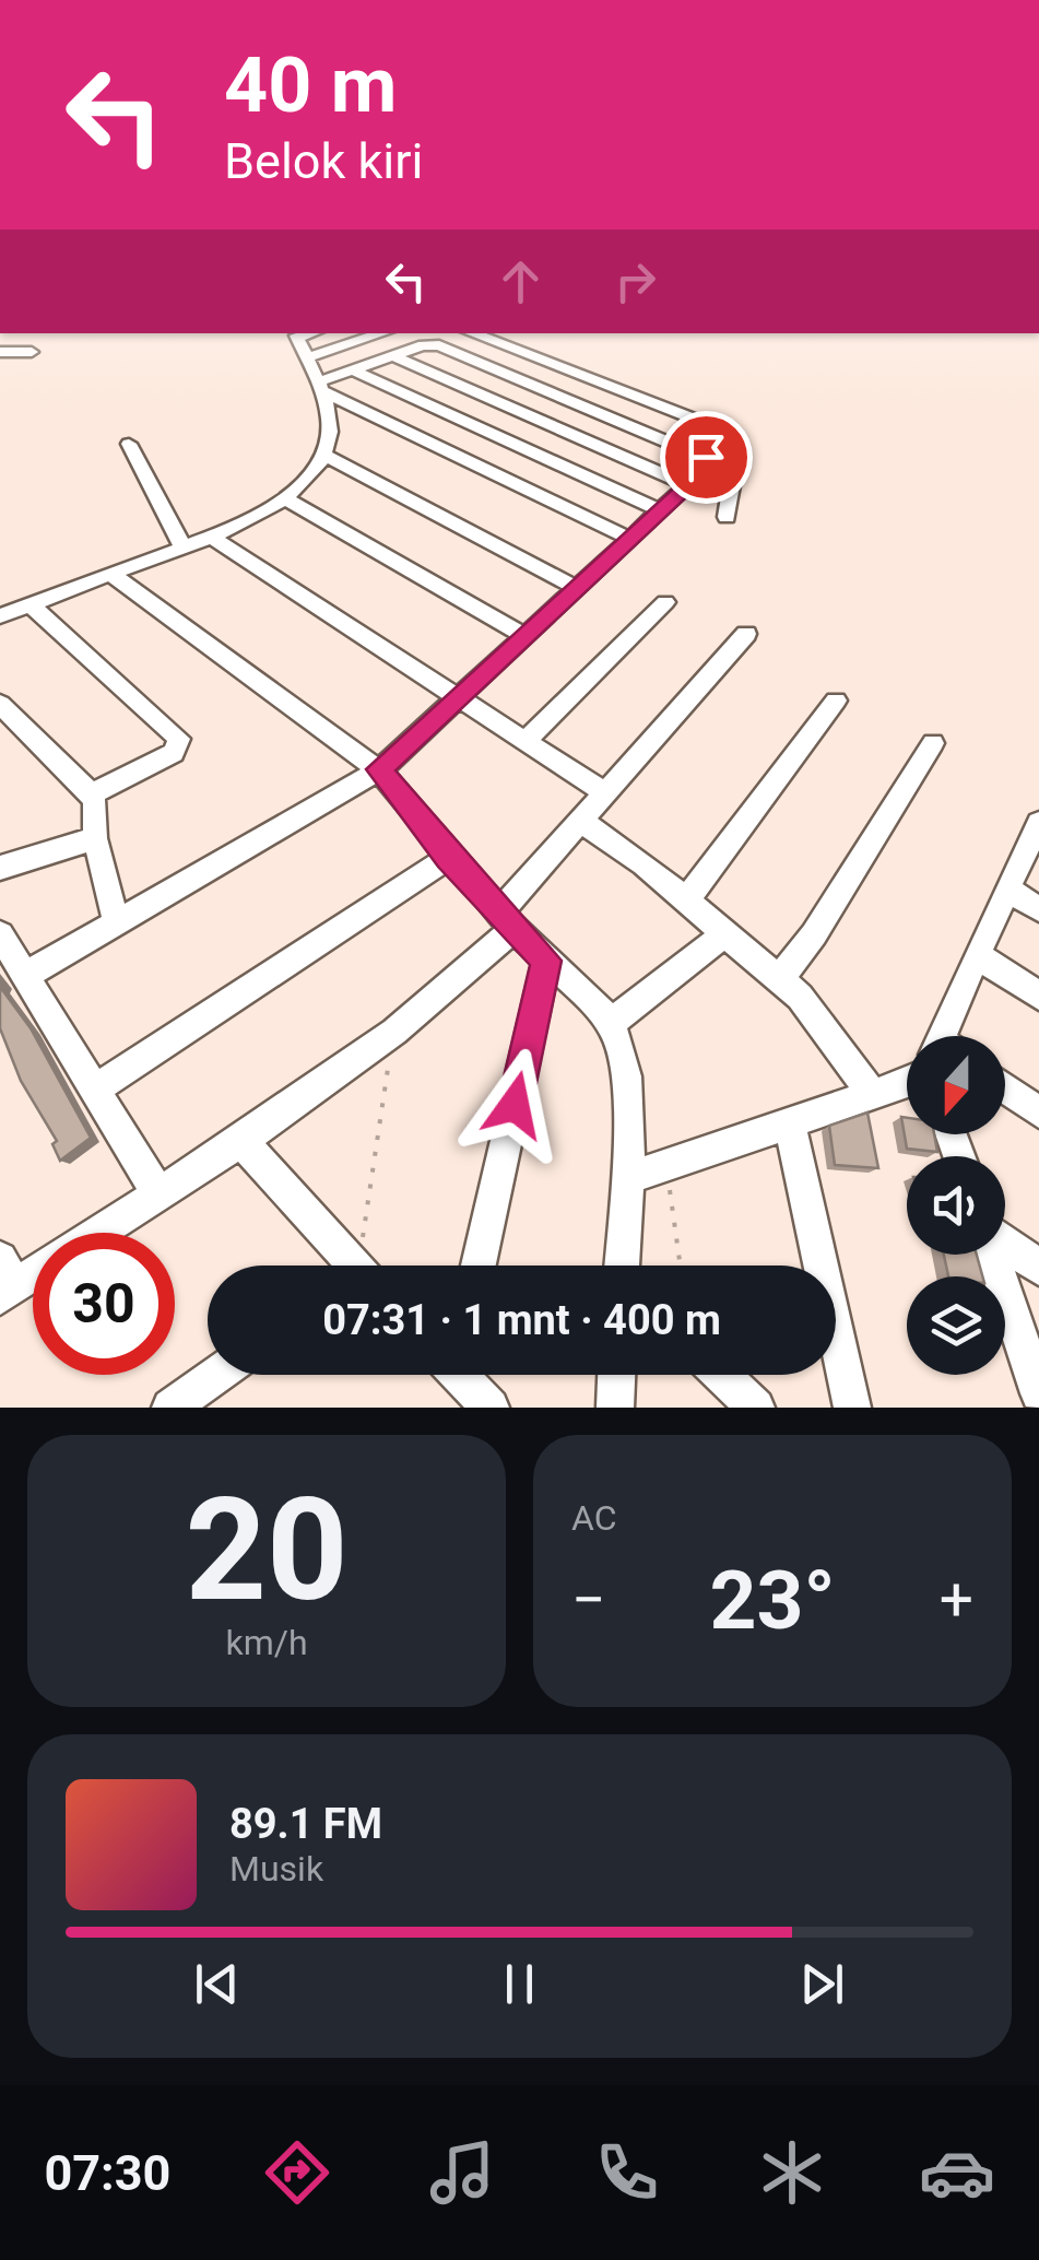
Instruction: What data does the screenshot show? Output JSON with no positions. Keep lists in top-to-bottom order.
{
  "north": "bottom",
  "page": {
    "turn": ["40 m", "Belok kiri"],
    "limit": "30",
    "trip": "07:31 · 1 mnt · 400 m",
    "tile": [
      ["20", "km/h"],
      "AC"
    ],
    "heat": ["−", "23°", "+"],
    "song": ["89.1 FM", "Musik"],
    "tabs": "07:30"
  }
}
